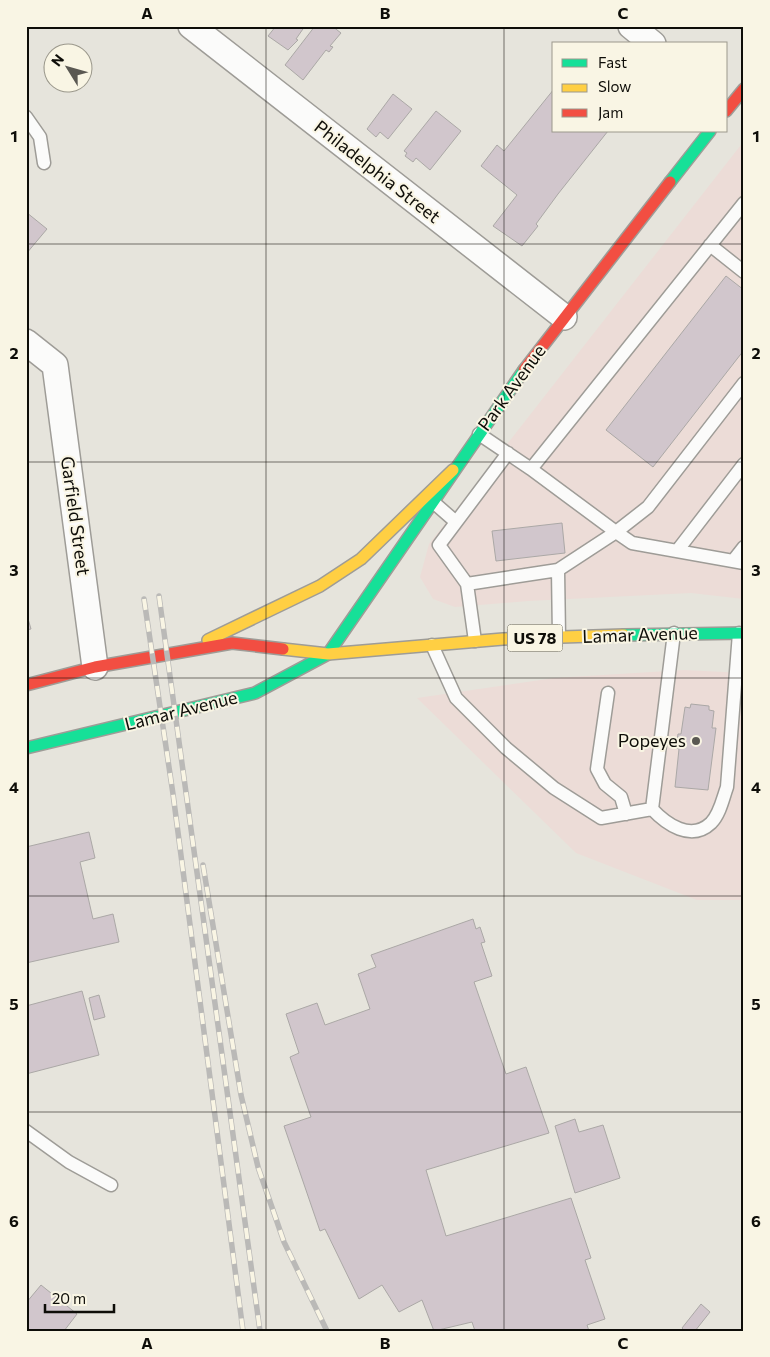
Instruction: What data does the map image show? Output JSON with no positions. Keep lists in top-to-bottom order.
{
  "streets": {
    "main road": ["Park Avenue", "Lamar Avenue", "US 78"],
    "street": ["Philadelphia Street", "Garfield Street"]
  },
  "crossings": [
    ["Philadelphia Street", "Park Avenue"],
    ["Park Avenue", "Lamar Avenue"],
    ["Garfield Street", "Lamar Avenue"]
  ],
  "places": ["Popeyes"],
  "legend": ["Fast", "Slow", "Jam"],
  "scale_bar": "20 m",
  "north": "top left",
  "grid": {
    "columns": ["A", "B", "C"],
    "rows": [
      "1",
      "2",
      "3",
      "4",
      "5",
      "6"
    ]
  }
}
